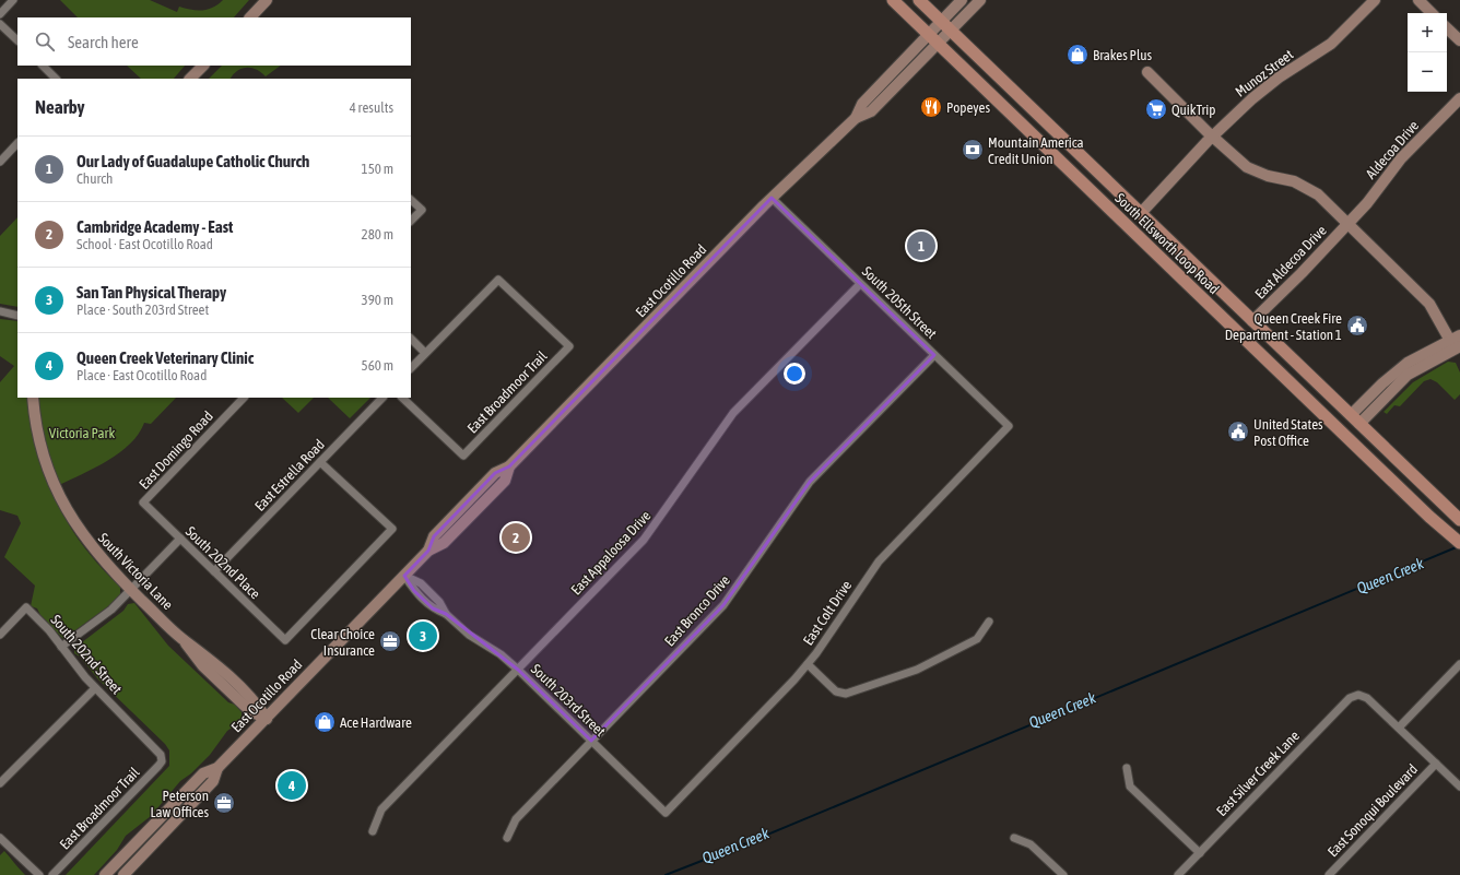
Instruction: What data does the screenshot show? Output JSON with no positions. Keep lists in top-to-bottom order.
{
  "streets": {
    "main road": ["South Ellsworth Loop Road"],
    "street": [
      "Munoz Street",
      "Aldecoa Drive",
      "East Aldecoa Drive",
      "East Ocotillo Road",
      "South 205th Street",
      "East Broadmoor Trail",
      "East Domingo Road",
      "East Estrella Road",
      "East Appaloosa Drive",
      "South 202nd Place",
      "South Victoria Lane",
      "East Bronco Drive",
      "East Colt Drive",
      "South 202nd Street",
      "South 203rd Street",
      "East Silver Creek Lane",
      "East Sonoqui Boulevard"
    ]
  },
  "crossings": [
    ["Munoz Street", "South Ellsworth Loop Road"],
    ["Aldecoa Drive", "East Aldecoa Drive"],
    ["South Ellsworth Loop Road", "East Aldecoa Drive"],
    ["South Ellsworth Loop Road", "East Ocotillo Road"],
    ["East Ocotillo Road", "South 205th Street"],
    ["East Ocotillo Road", "South Victoria Lane"],
    ["East Ocotillo Road", "South 203rd Street"],
    ["South 205th Street", "East Appaloosa Drive"],
    ["South 205th Street", "East Bronco Drive"],
    ["South 205th Street", "East Colt Drive"],
    ["East Broadmoor Trail", "South 202nd Street"],
    ["East Domingo Road", "South 202nd Place"],
    ["East Estrella Road", "South 202nd Place"],
    ["East Appaloosa Drive", "South 203rd Street"],
    ["East Bronco Drive", "South 203rd Street"],
    ["East Colt Drive", "South 203rd Street"]
  ],
  "water": ["Queen Creek"],
  "parks": ["Victoria Park"],
  "places": {
    "shop": ["Brakes Plus", "Ace Hardware"],
    "restaurant": ["Popeyes"],
    "supermarket": ["QuikTrip"],
    "bank": ["Mountain America Credit Union"],
    "public building": ["Queen Creek Fire Department - Station 1", "United States Post Office"],
    "office": ["Clear Choice Insurance", "Peterson Law Offices"]
  },
  "page": {
    "map_buttons": ["+", "−"],
    "search": "Search here",
    "heading": ["Nearby", "4 results"],
    "list": [
      {
        "mark": "1",
        "name": "Our Lady of Guadalupe Catholic Church",
        "note": "Church",
        "value": "150 m"
      },
      {
        "mark": "2",
        "name": "Cambridge Academy - East",
        "note": "School · East Ocotillo Road",
        "value": "280 m"
      },
      {
        "mark": "3",
        "name": "San Tan Physical Therapy",
        "note": "Place · South 203rd Street",
        "value": "390 m"
      },
      {
        "mark": "4",
        "name": "Queen Creek Veterinary Clinic",
        "note": "Place · East Ocotillo Road",
        "value": "560 m"
      }
    ],
    "pins": [
      "1",
      "2",
      "3",
      "4"
    ]
  }
}
